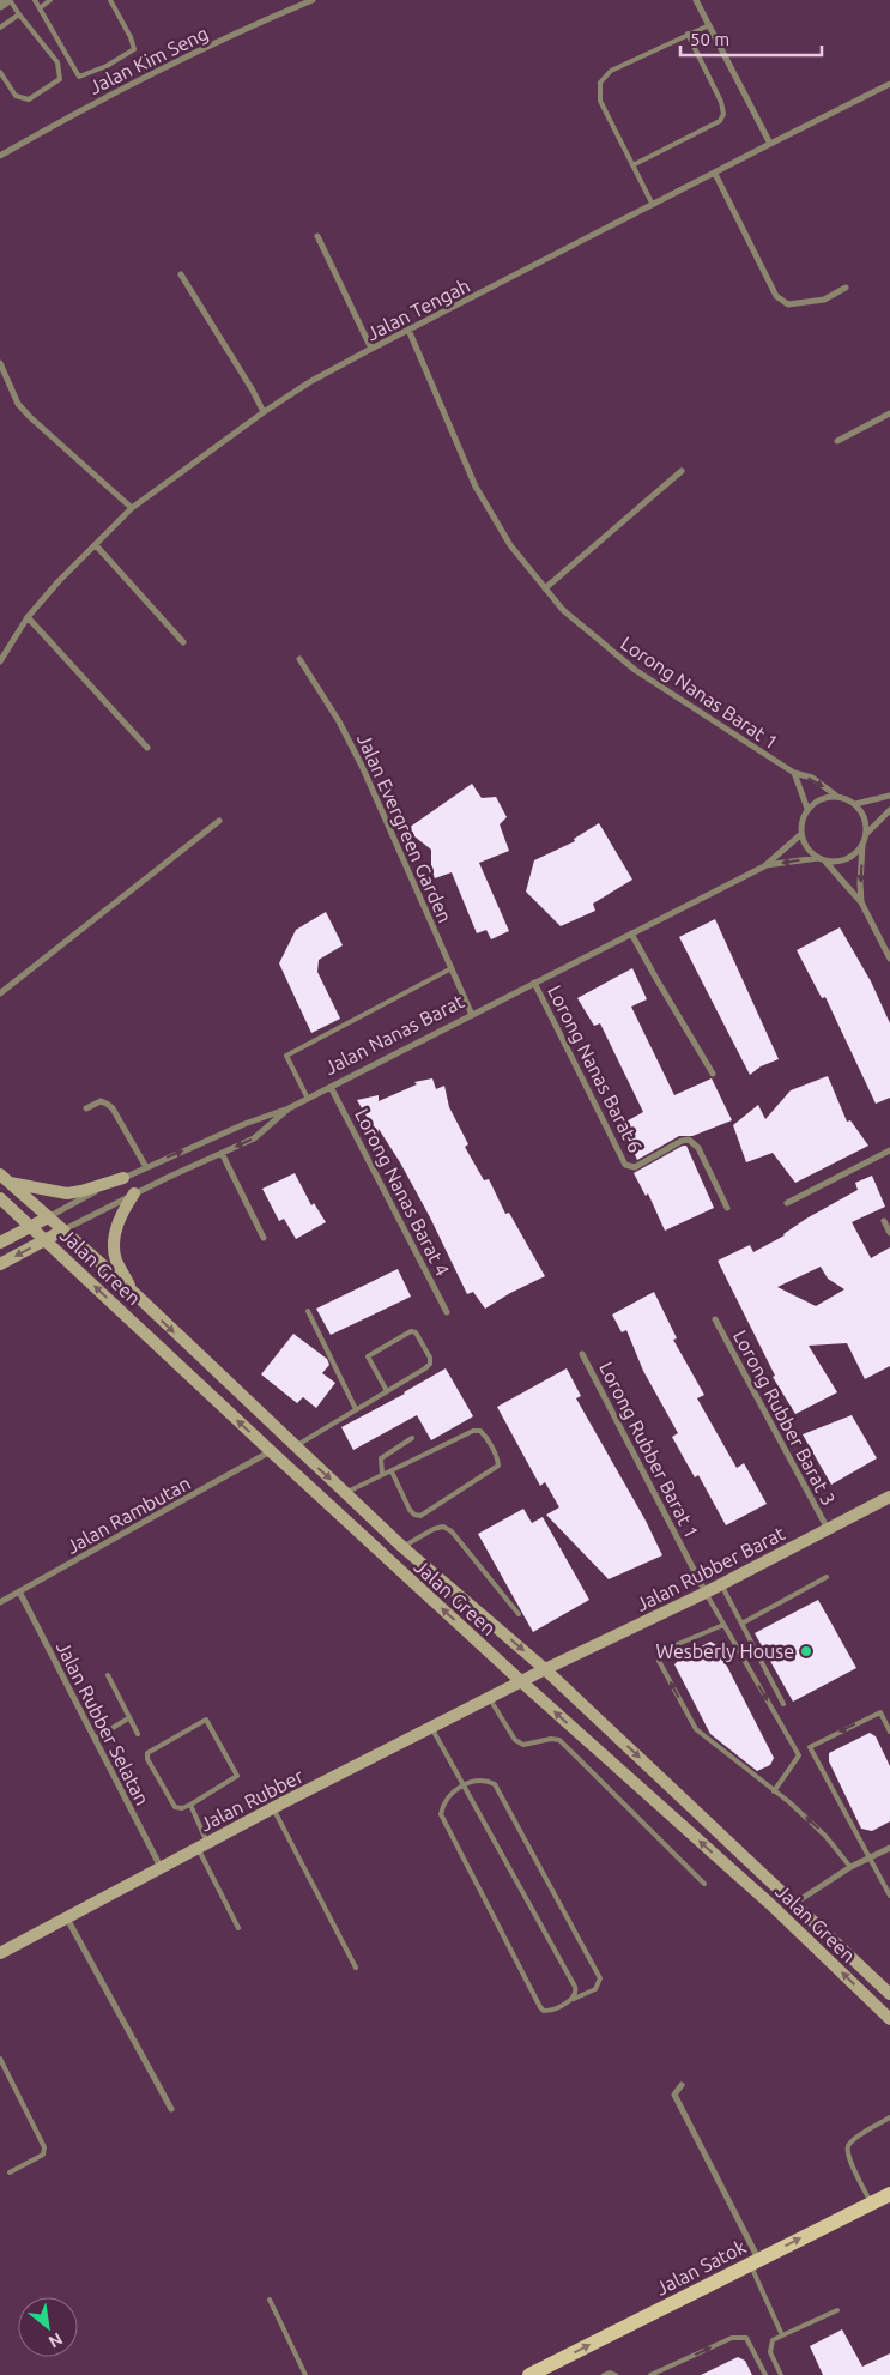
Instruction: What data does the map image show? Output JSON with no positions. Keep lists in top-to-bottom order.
{
  "streets": {
    "main road": [
      "Jalan Nanas Barat",
      "Jalan Green",
      "Jalan Rubber Barat",
      "Jalan Rubber",
      "Jalan Satok"
    ],
    "street": [
      "Jalan Kim Seng",
      "Jalan Tengah",
      "Lorong Nanas Barat 1",
      "Jalan Evergreen Garden",
      "Lorong Nanas Barat 6",
      "Lorong Nanas Barat 4",
      "Lorong Rubber Barat 3",
      "Lorong Rubber Barat 1",
      "Jalan Rambutan",
      "Jalan Rubber Selatan"
    ]
  },
  "crossings": [
    ["Jalan Tengah", "Lorong Nanas Barat 1"],
    ["Lorong Nanas Barat 1", "Jalan Nanas Barat"],
    ["Jalan Evergreen Garden", "Jalan Nanas Barat"],
    ["Jalan Nanas Barat", "Lorong Nanas Barat 6"],
    ["Jalan Nanas Barat", "Lorong Nanas Barat 4"],
    ["Jalan Nanas Barat", "Jalan Green"],
    ["Jalan Green", "Jalan Rambutan"],
    ["Jalan Green", "Jalan Rubber Barat"],
    ["Jalan Green", "Jalan Rubber"],
    ["Lorong Rubber Barat 3", "Jalan Rubber Barat"],
    ["Lorong Rubber Barat 1", "Jalan Rubber Barat"],
    ["Jalan Rambutan", "Jalan Rubber Selatan"],
    ["Jalan Rubber Barat", "Jalan Rubber"],
    ["Jalan Rubber Selatan", "Jalan Rubber"]
  ],
  "one_way": ["Jalan Satok"],
  "places": ["Wesberly House"],
  "scale_bar": "50 m",
  "north": "bottom right"
}
